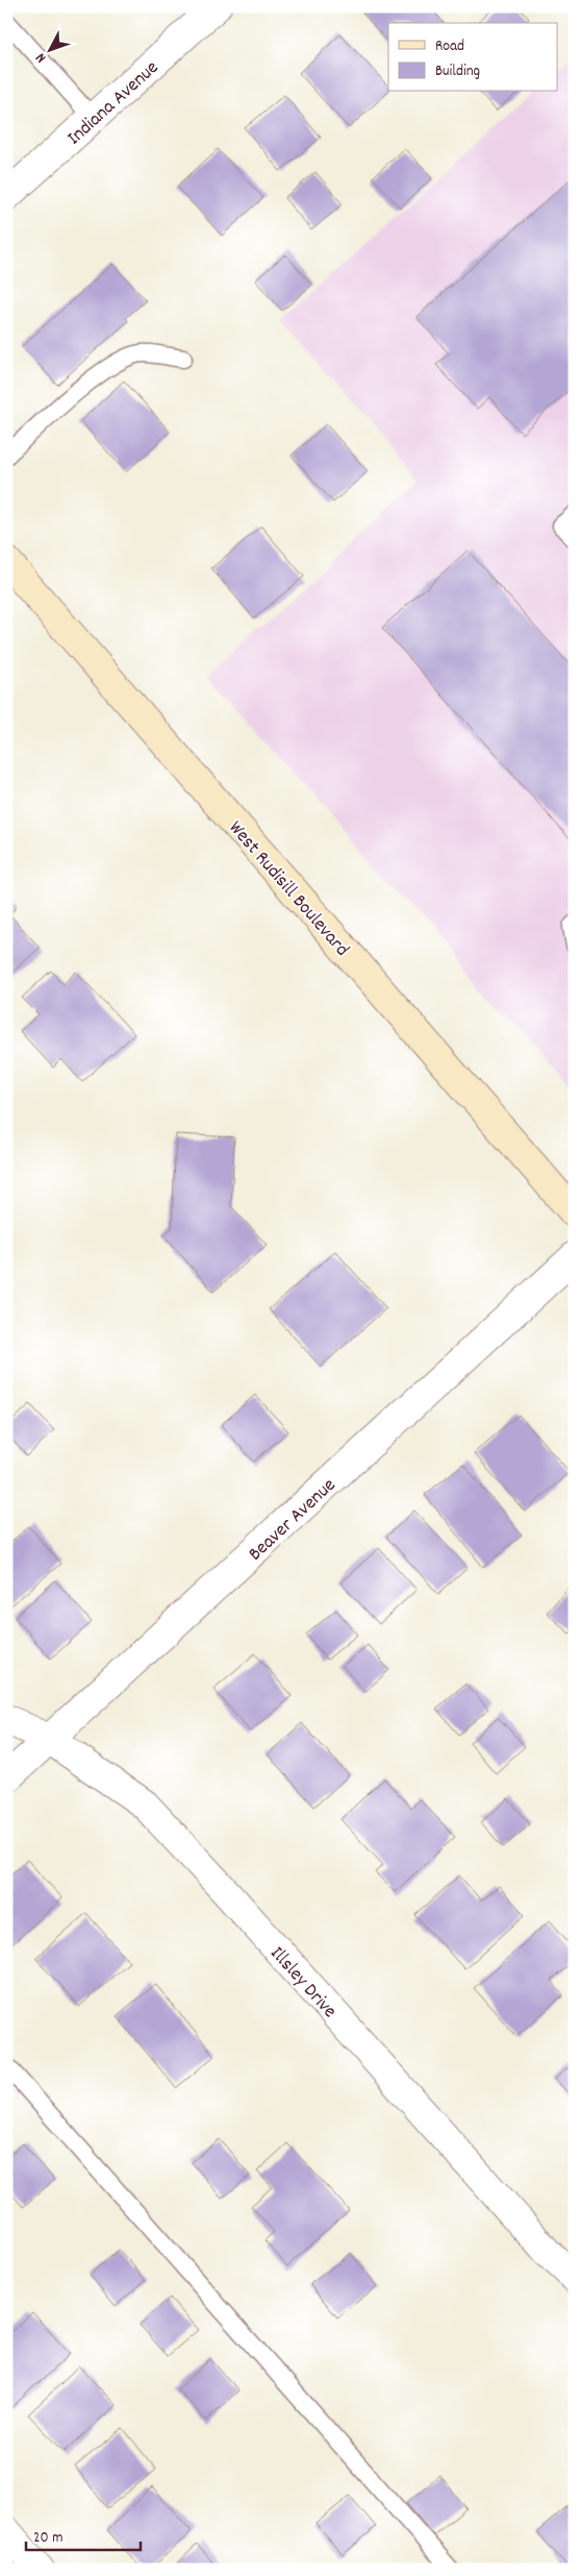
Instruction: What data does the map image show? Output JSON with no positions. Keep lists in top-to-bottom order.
{
  "streets": {
    "street": [
      "Indiana Avenue",
      "West Rudisill Boulevard",
      "Beaver Avenue",
      "Illsley Drive"
    ]
  },
  "crossings": [
    ["Beaver Avenue", "Illsley Drive"]
  ],
  "legend": ["Road", "Building"],
  "scale_bar": "20 m",
  "north": "bottom left"
}
